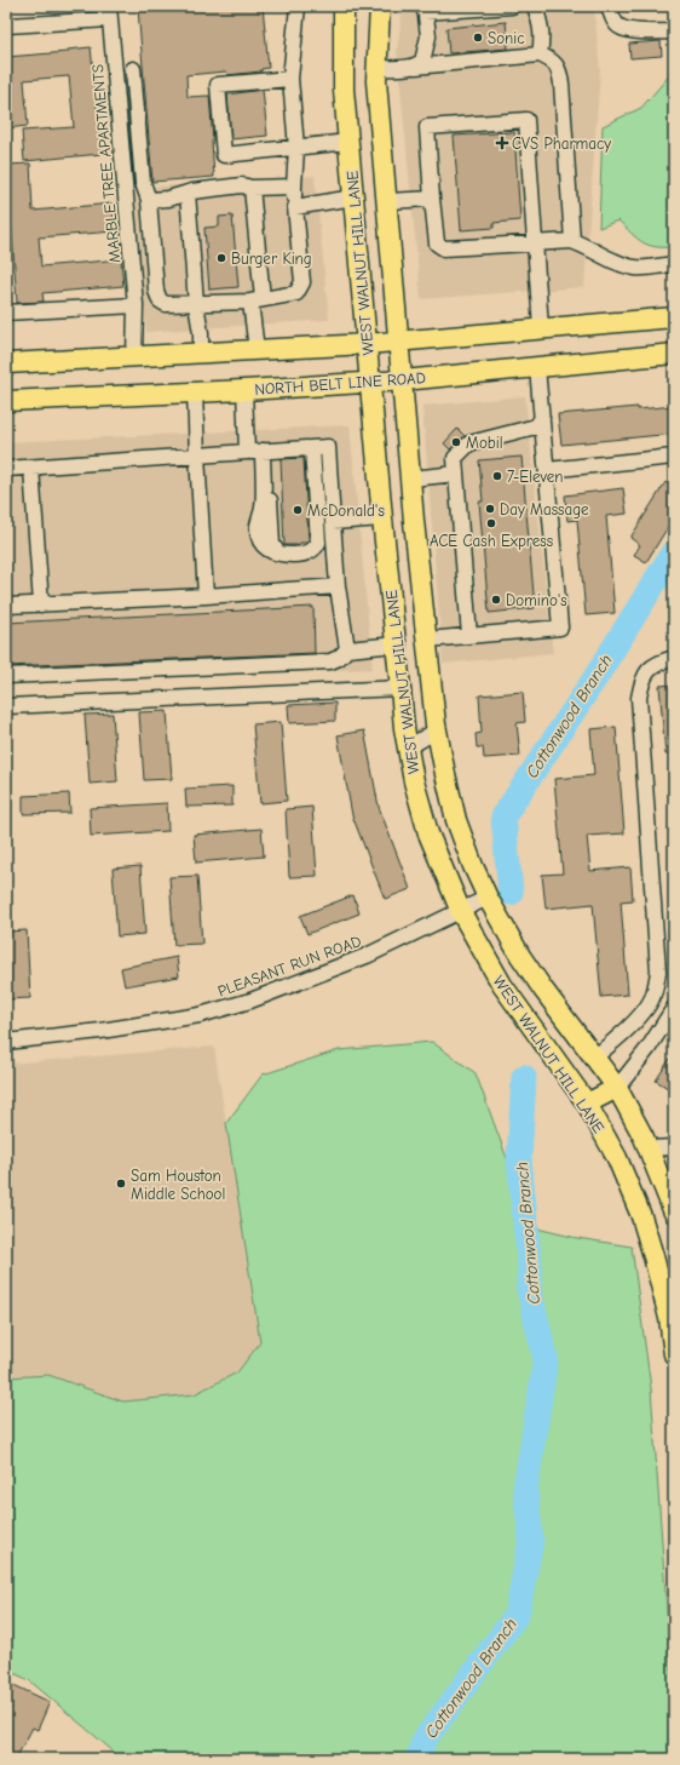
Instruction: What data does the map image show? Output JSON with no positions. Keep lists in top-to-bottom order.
{
  "streets": {
    "main road": ["WEST WALNUT HILL LANE", "NORTH BELT LINE ROAD"],
    "street": ["MARBLE TREE APARTMENTS", "PLEASANT RUN ROAD"]
  },
  "crossings": [
    ["WEST WALNUT HILL LANE", "NORTH BELT LINE ROAD"],
    ["WEST WALNUT HILL LANE", "PLEASANT RUN ROAD"]
  ],
  "water": ["Cottonwood Branch"],
  "places": {
    "other": [
      "Sonic",
      "Burger King",
      "Mobil",
      "7-Eleven",
      "Day Massage",
      "McDonald's",
      "ACE Cash Express",
      "Domino's",
      "Sam Houston Middle School"
    ],
    "health": ["CVS Pharmacy"]
  }
}
